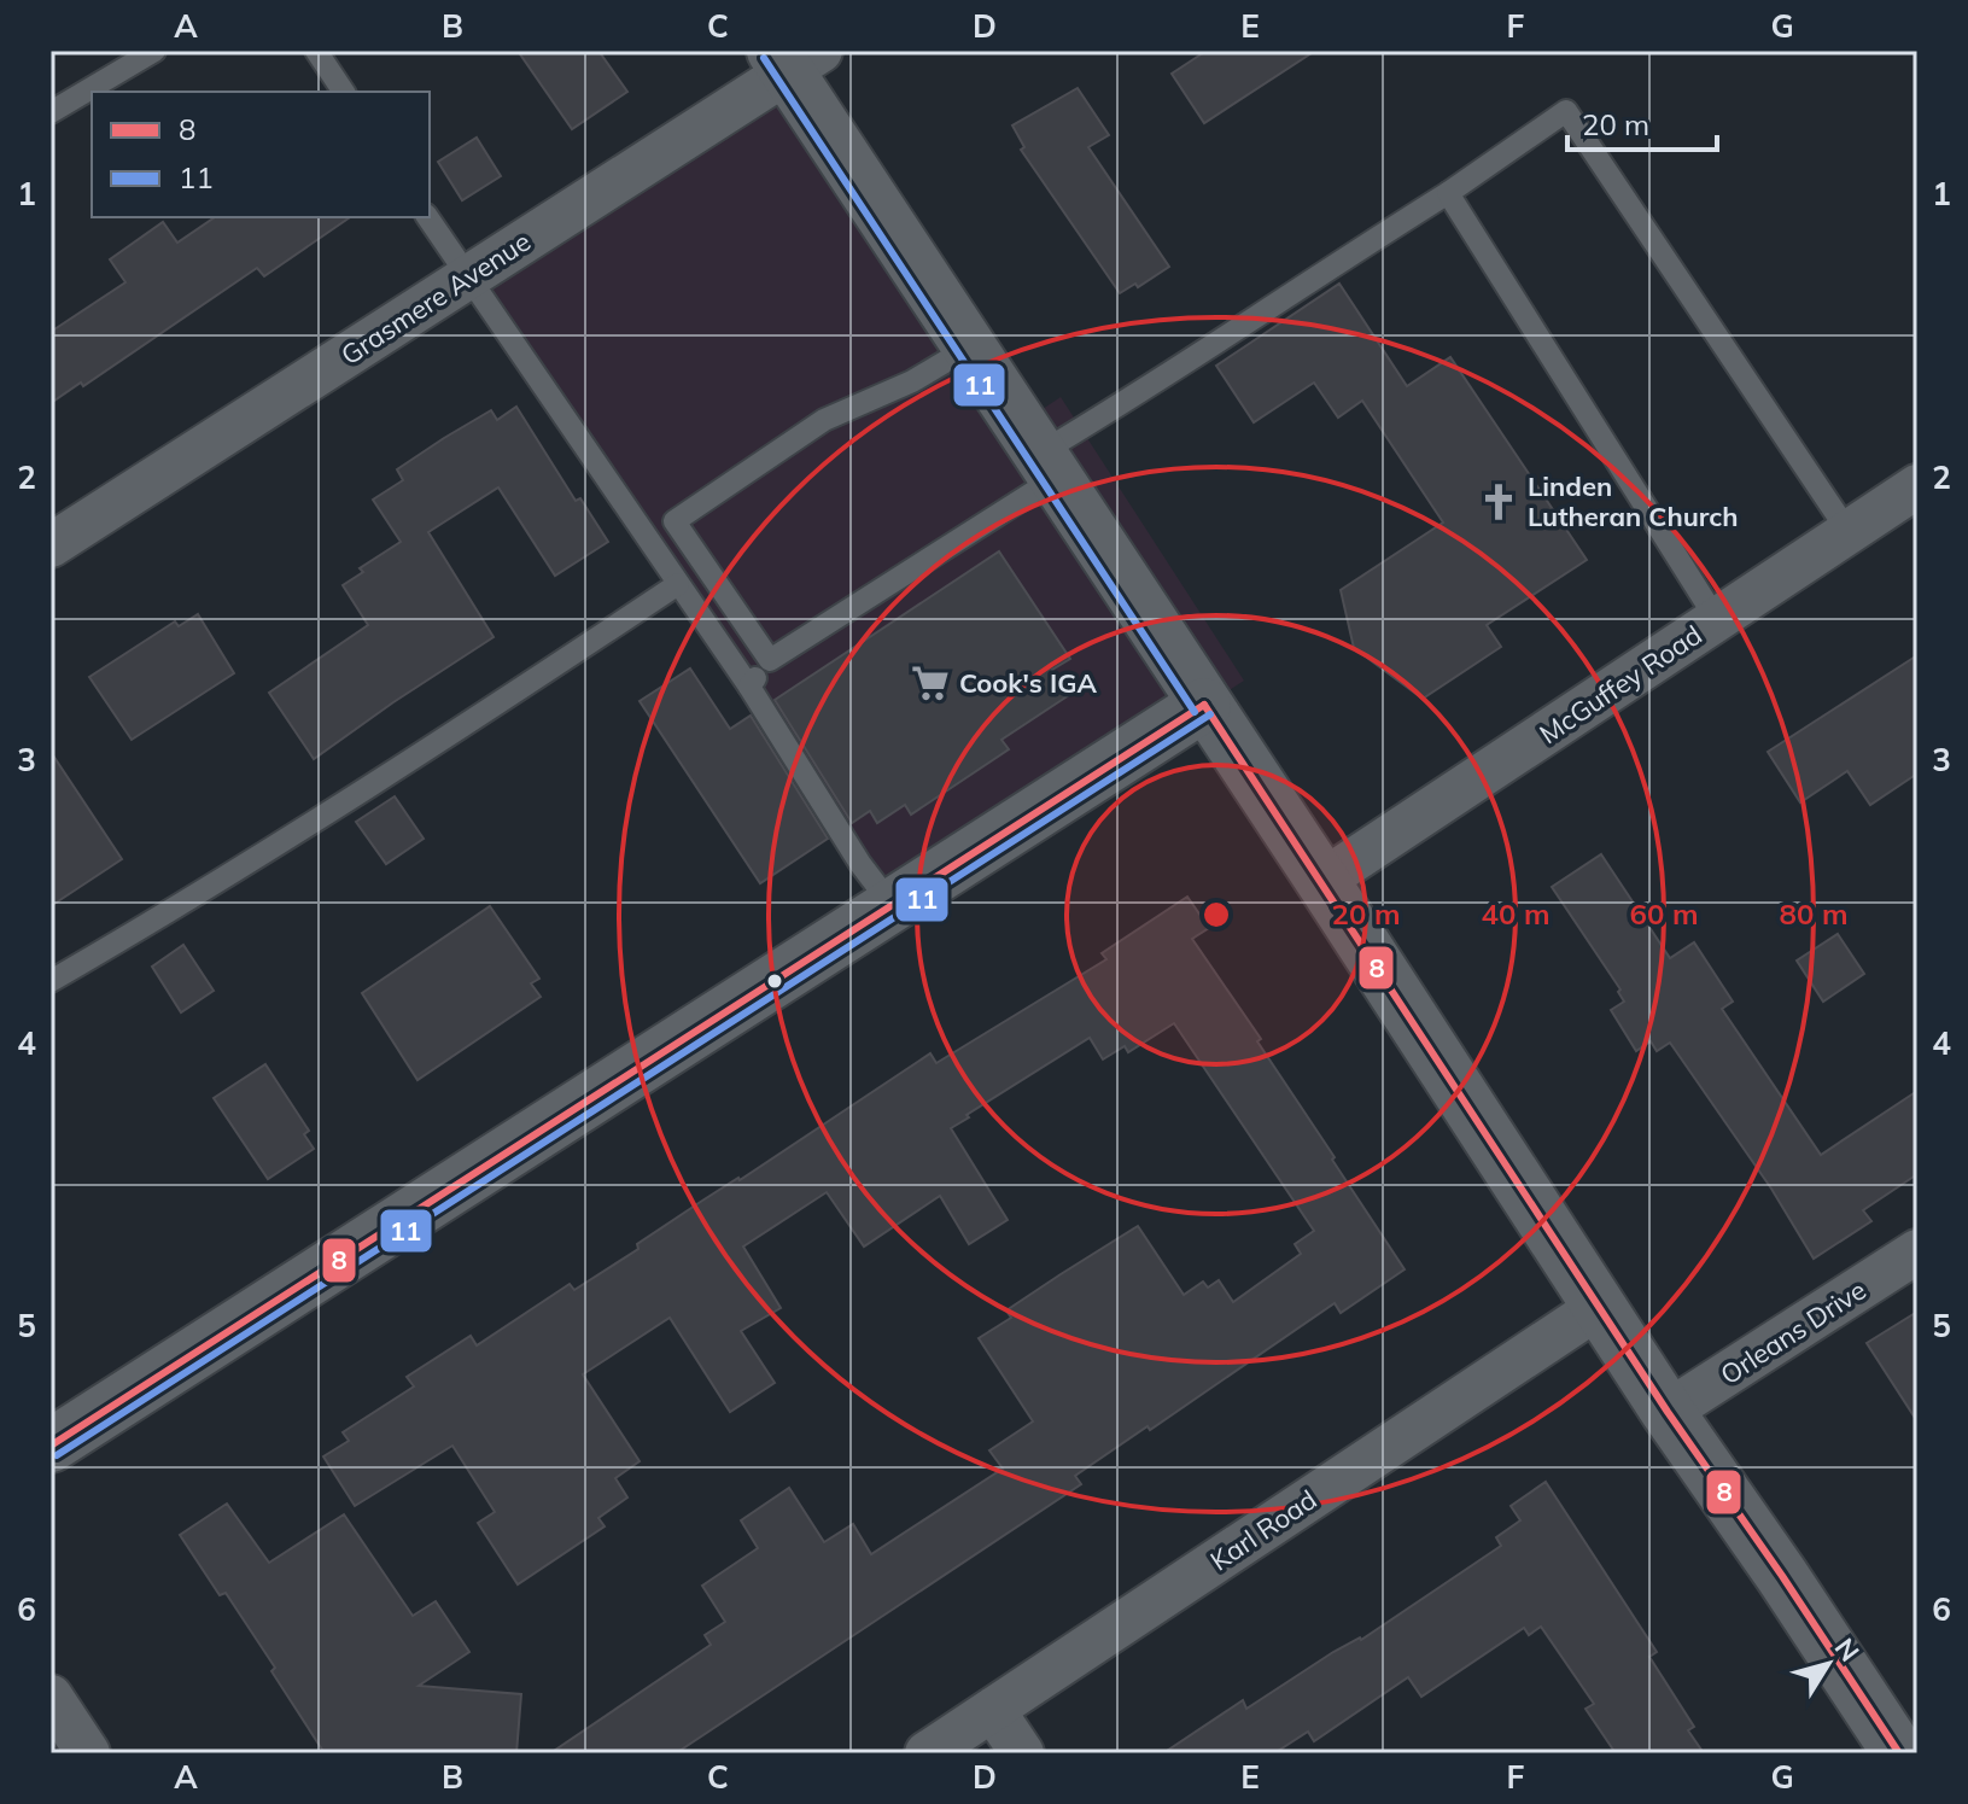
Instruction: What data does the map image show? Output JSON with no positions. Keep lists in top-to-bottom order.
{
  "streets": {
    "street": [
      "Grasmere Avenue",
      "McGuffey Road",
      "Orleans Drive",
      "Karl Road"
    ]
  },
  "places": {
    "church": ["Linden Lutheran Church"],
    "supermarket": ["Cook's IGA"]
  },
  "lines": ["transit line 11", "transit line 8"],
  "legend": ["8", "11"],
  "scale_bar": "20 m",
  "north": "top right",
  "grid": {
    "columns": [
      "A",
      "B",
      "C",
      "D",
      "E",
      "F",
      "G"
    ],
    "rows": [
      "1",
      "2",
      "3",
      "4",
      "5",
      "6"
    ]
  },
  "rings": [
    "20 m",
    "40 m",
    "60 m",
    "80 m"
  ]
}
